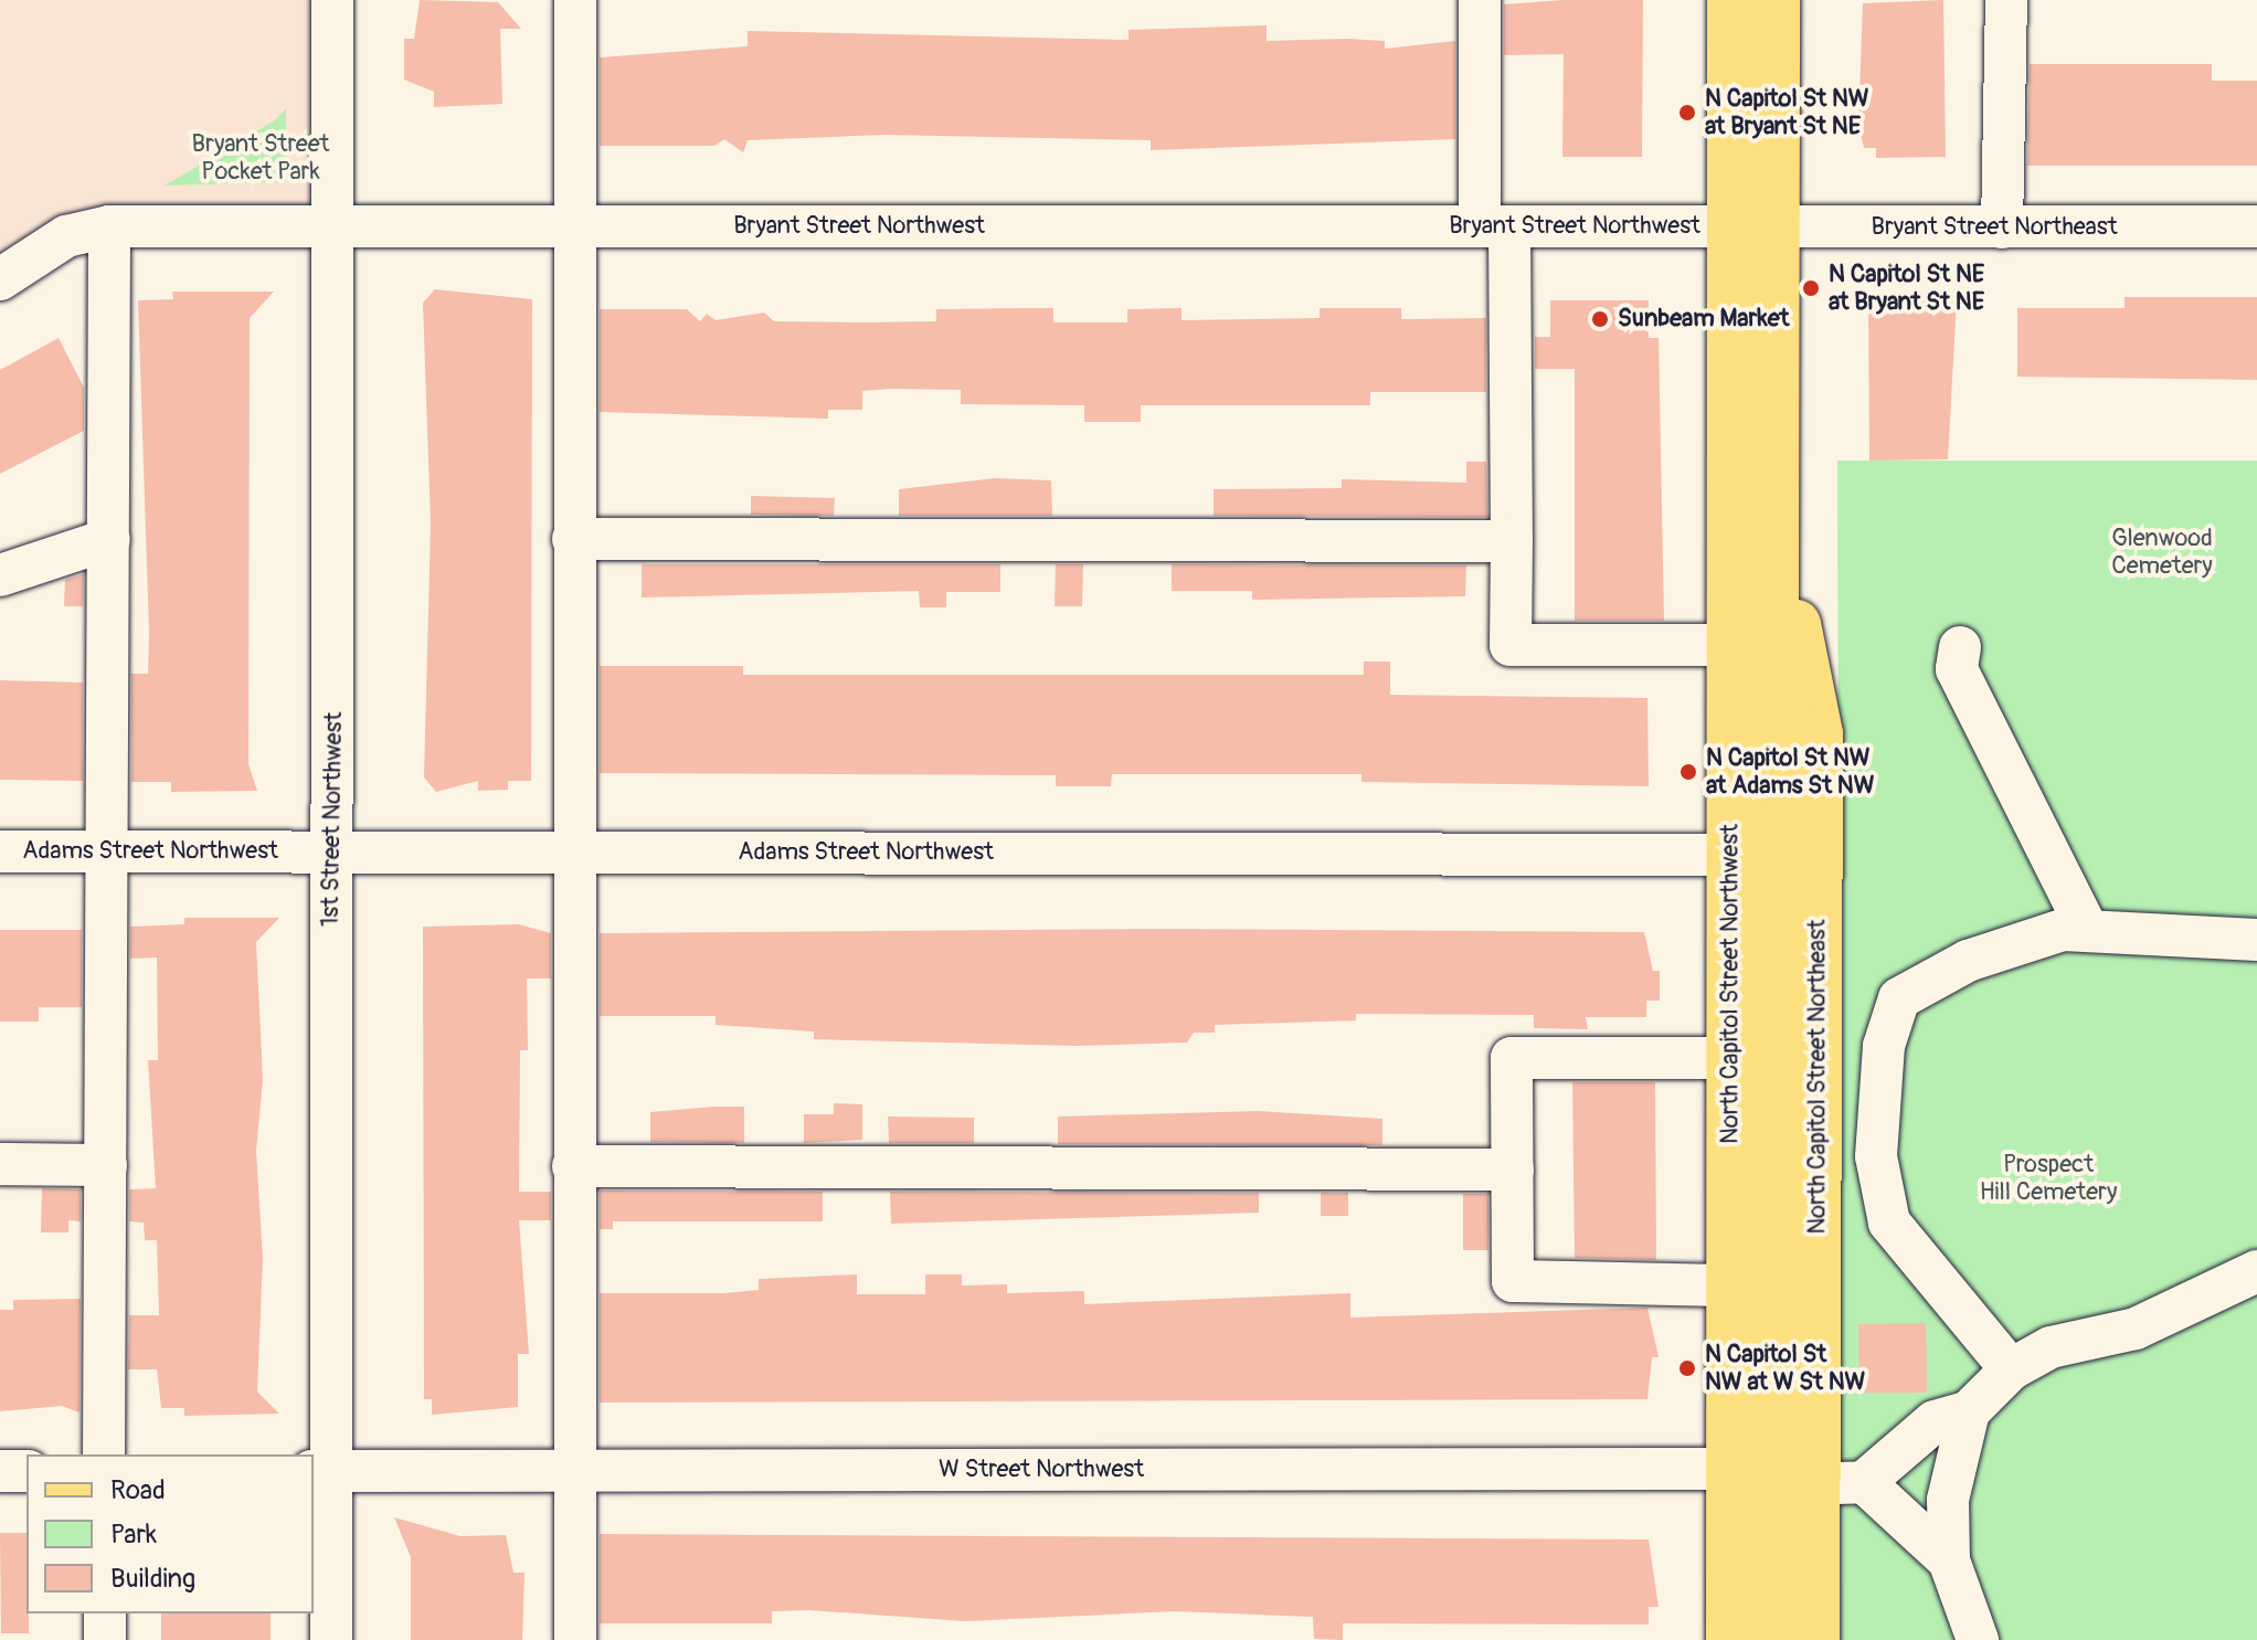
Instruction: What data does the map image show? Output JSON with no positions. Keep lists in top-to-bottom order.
{
  "streets": {
    "main road": ["North Capitol Street Northwest", "North Capitol Street Northeast"],
    "street": [
      "Bryant Street Northwest",
      "Bryant Street Northeast",
      "1st Street Northwest",
      "Adams Street Northwest",
      "W Street Northwest"
    ]
  },
  "crossings": [
    ["Bryant Street Northwest", "Bryant Street Northeast"],
    ["Bryant Street Northwest", "1st Street Northwest"],
    ["Bryant Street Northwest", "North Capitol Street Northwest"],
    ["Bryant Street Northwest", "North Capitol Street Northeast"],
    ["Bryant Street Northeast", "North Capitol Street Northwest"],
    ["Bryant Street Northeast", "North Capitol Street Northeast"],
    ["1st Street Northwest", "Adams Street Northwest"],
    ["1st Street Northwest", "W Street Northwest"],
    ["Adams Street Northwest", "North Capitol Street Northwest"],
    ["North Capitol Street Northwest", "North Capitol Street Northeast"],
    ["North Capitol Street Northwest", "W Street Northwest"],
    ["North Capitol Street Northeast", "W Street Northwest"]
  ],
  "parks": ["Bryant Street Pocket Park", "Glenwood Cemetery", "Prospect Hill Cemetery"],
  "places": [
    "N Capitol St NW at Bryant St NE",
    "N Capitol St NE at Bryant St NE",
    "Sunbeam Market",
    "N Capitol St NW at Adams St NW",
    "N Capitol St NW at W St NW"
  ],
  "legend": ["Road", "Park", "Building"]
}
